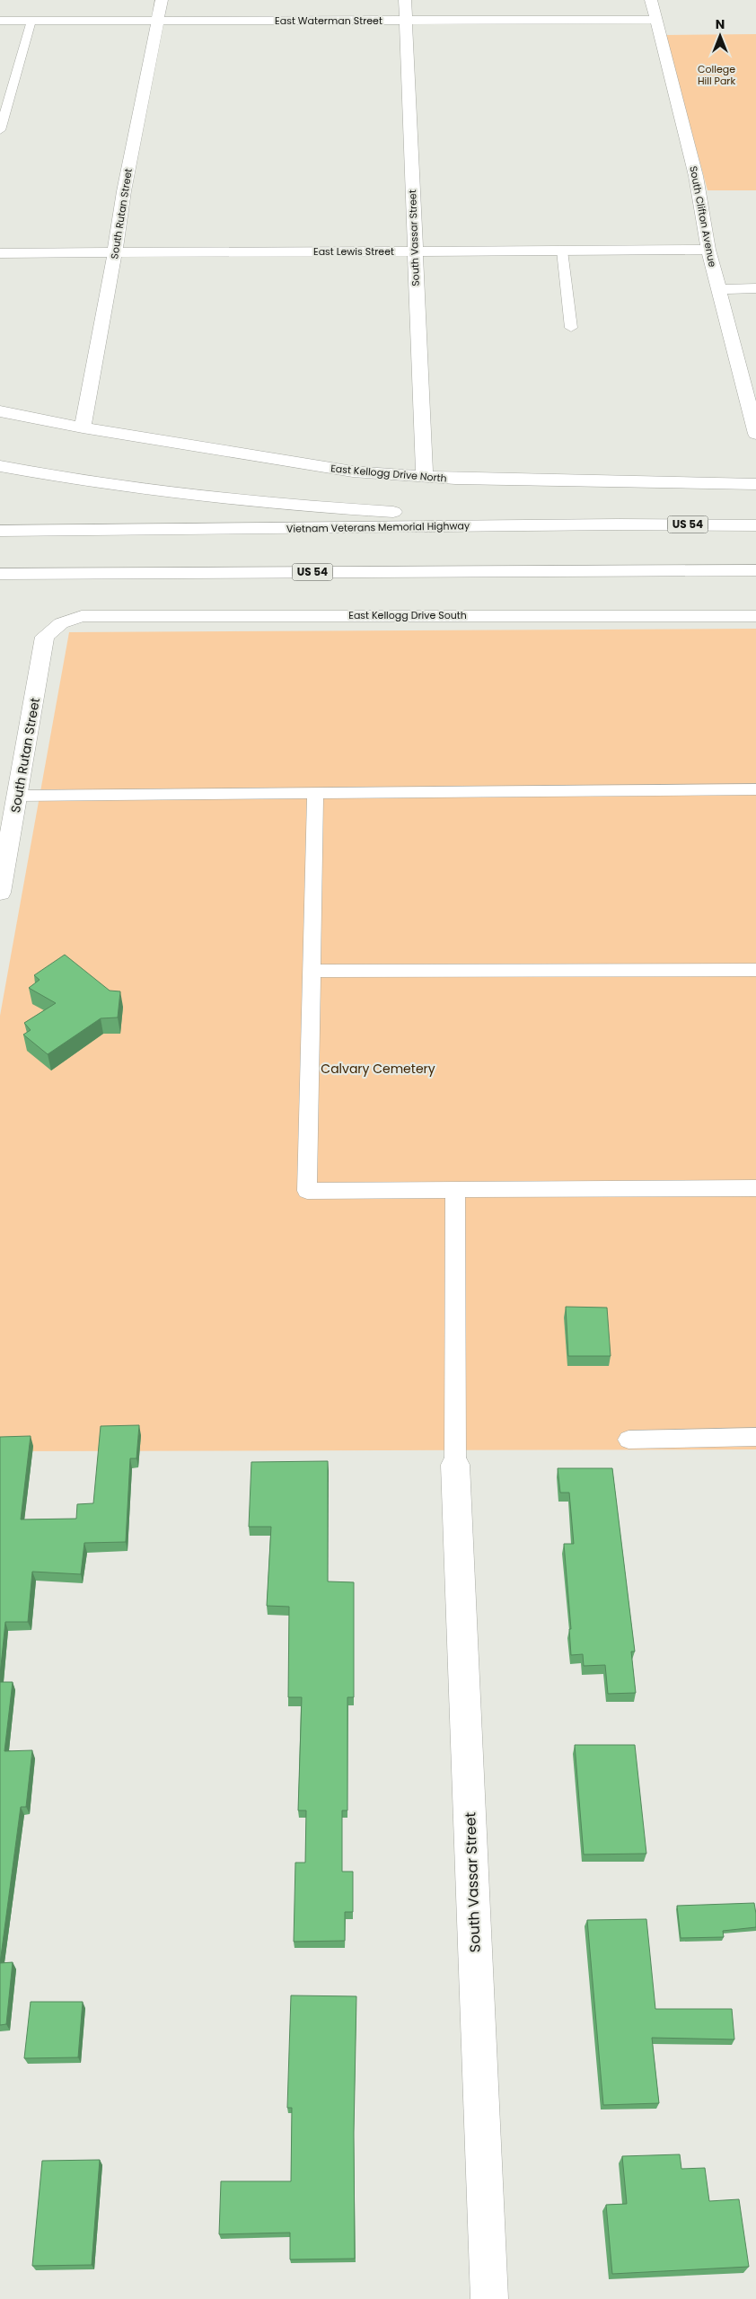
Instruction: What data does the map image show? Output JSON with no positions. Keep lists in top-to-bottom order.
{
  "streets": {
    "main road": [
      "East Waterman Street",
      "South Rutan Street",
      "South Clifton Avenue",
      "South Vassar Street",
      "East Lewis Street",
      "East Kellogg Drive North",
      "US 54",
      "Vietnam Veterans Memorial Highway",
      "East Kellogg Drive South"
    ]
  },
  "crossings": [
    ["East Waterman Street", "South Rutan Street"],
    ["East Waterman Street", "South Clifton Avenue"],
    ["East Waterman Street", "South Vassar Street"],
    ["South Rutan Street", "East Lewis Street"],
    ["South Rutan Street", "East Kellogg Drive North"],
    ["South Rutan Street", "East Kellogg Drive South"],
    ["South Clifton Avenue", "East Lewis Street"],
    ["South Vassar Street", "East Lewis Street"],
    ["South Vassar Street", "East Kellogg Drive North"]
  ],
  "parks": ["College Hill Park", "Calvary Cemetery"],
  "north": "top"
}
